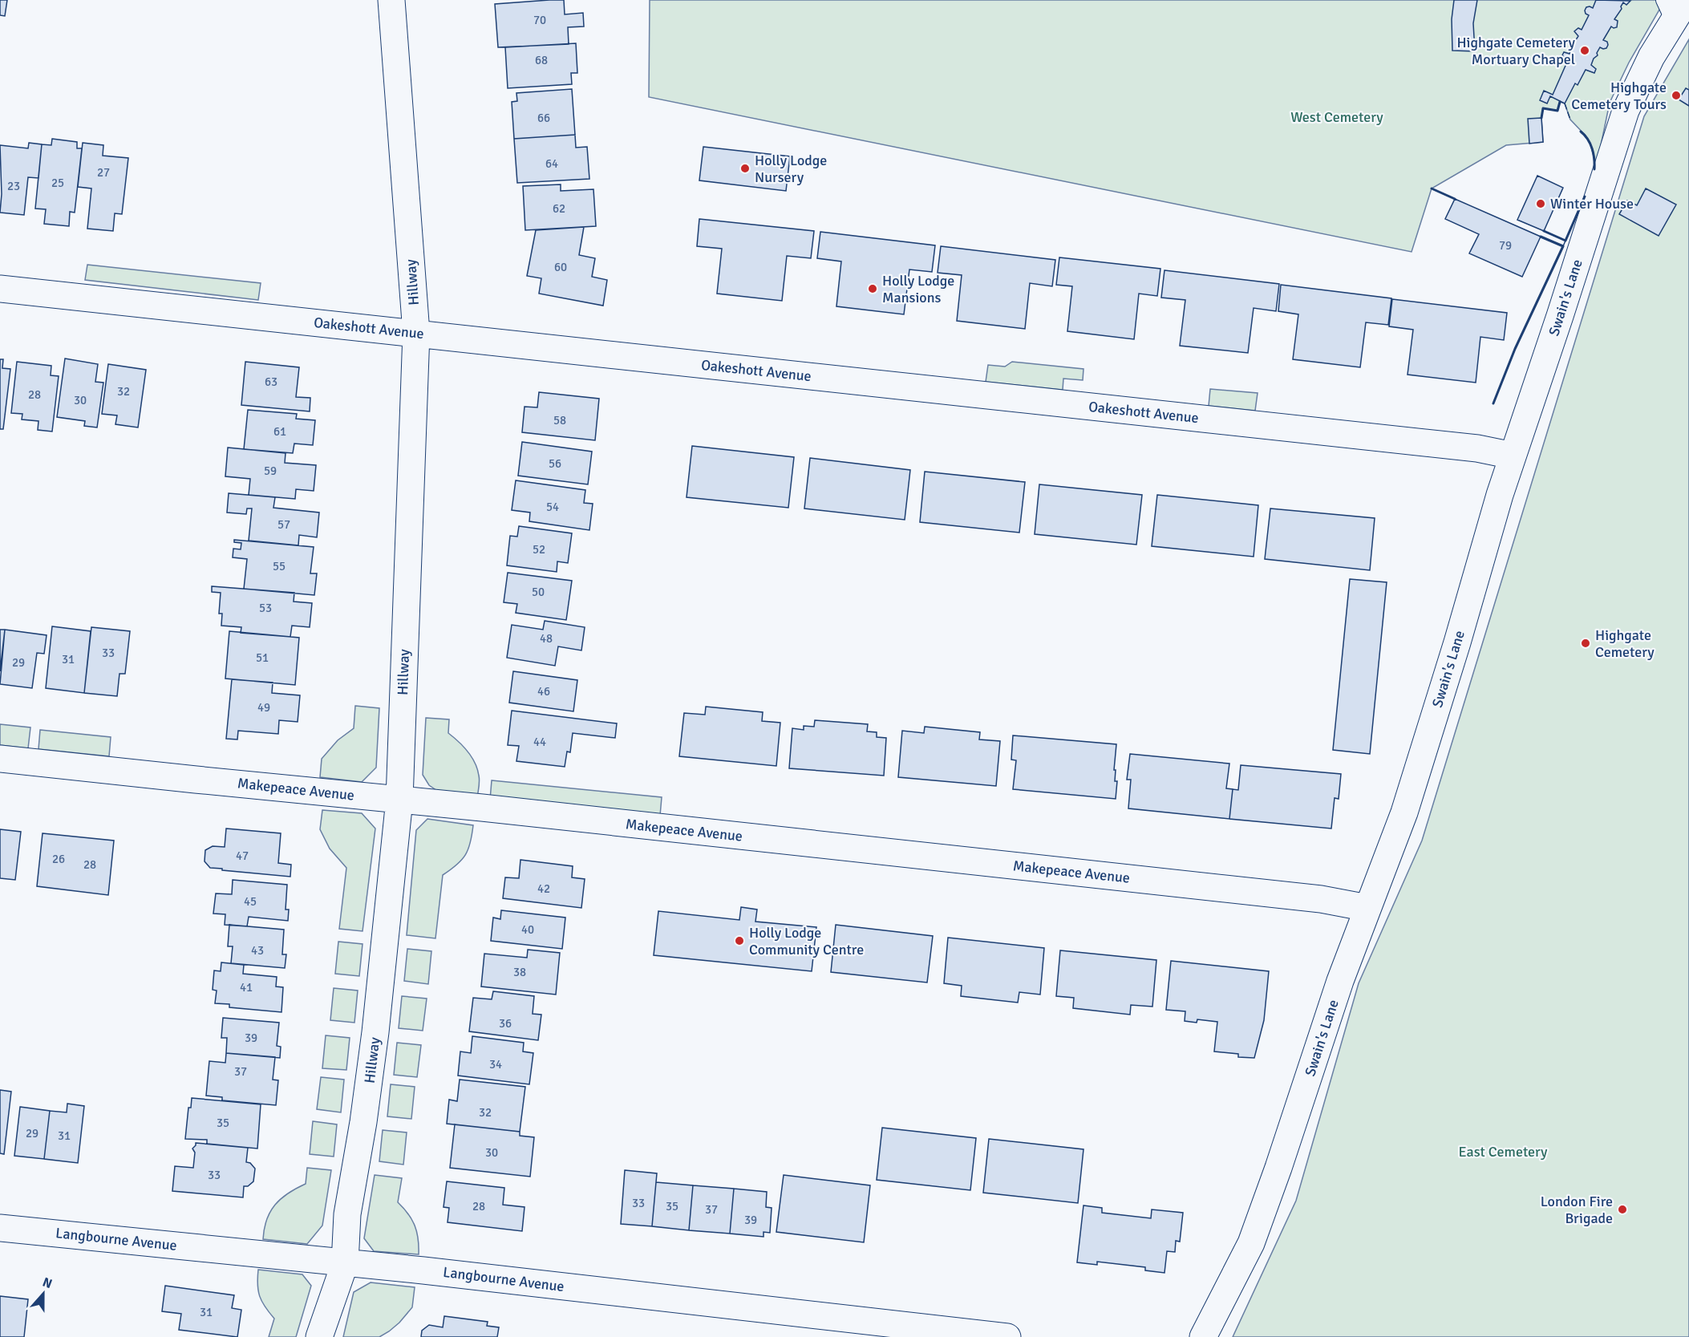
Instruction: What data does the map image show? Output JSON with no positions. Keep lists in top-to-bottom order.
{
  "streets": {
    "street": [
      "Hillway",
      "Swain's Lane",
      "Oakeshott Avenue",
      "Makepeace Avenue",
      "Langbourne Avenue"
    ]
  },
  "crossings": [
    ["Hillway", "Oakeshott Avenue"],
    ["Hillway", "Makepeace Avenue"],
    ["Hillway", "Langbourne Avenue"],
    ["Swain's Lane", "Oakeshott Avenue"],
    ["Swain's Lane", "Makepeace Avenue"]
  ],
  "parks": ["West Cemetery", "East Cemetery"],
  "places": [
    "Highgate Cemetery Mortuary Chapel",
    "Highgate Cemetery Tours",
    "Holly Lodge Nursery",
    "Winter House",
    "Holly Lodge Mansions",
    "Highgate Cemetery",
    "Holly Lodge Community Centre",
    "London Fire Brigade"
  ],
  "house_numbers": [
    "70",
    "68",
    "66",
    "64",
    "27",
    "25",
    "23",
    "62",
    "79",
    "60",
    "63",
    "32",
    "28",
    "30",
    "58",
    "61",
    "56",
    "59",
    "54",
    "57",
    "52",
    "55",
    "50",
    "53",
    "48",
    "33",
    "51",
    "31",
    "29",
    "46",
    "49",
    "44",
    "47",
    "26",
    "28",
    "42",
    "45",
    "40",
    "43",
    "38",
    "41",
    "36",
    "39",
    "34",
    "37",
    "32",
    "35",
    "29",
    "31",
    "30",
    "33",
    "33",
    "28",
    "35",
    "37",
    "39",
    "31"
  ],
  "north": "top"
}
